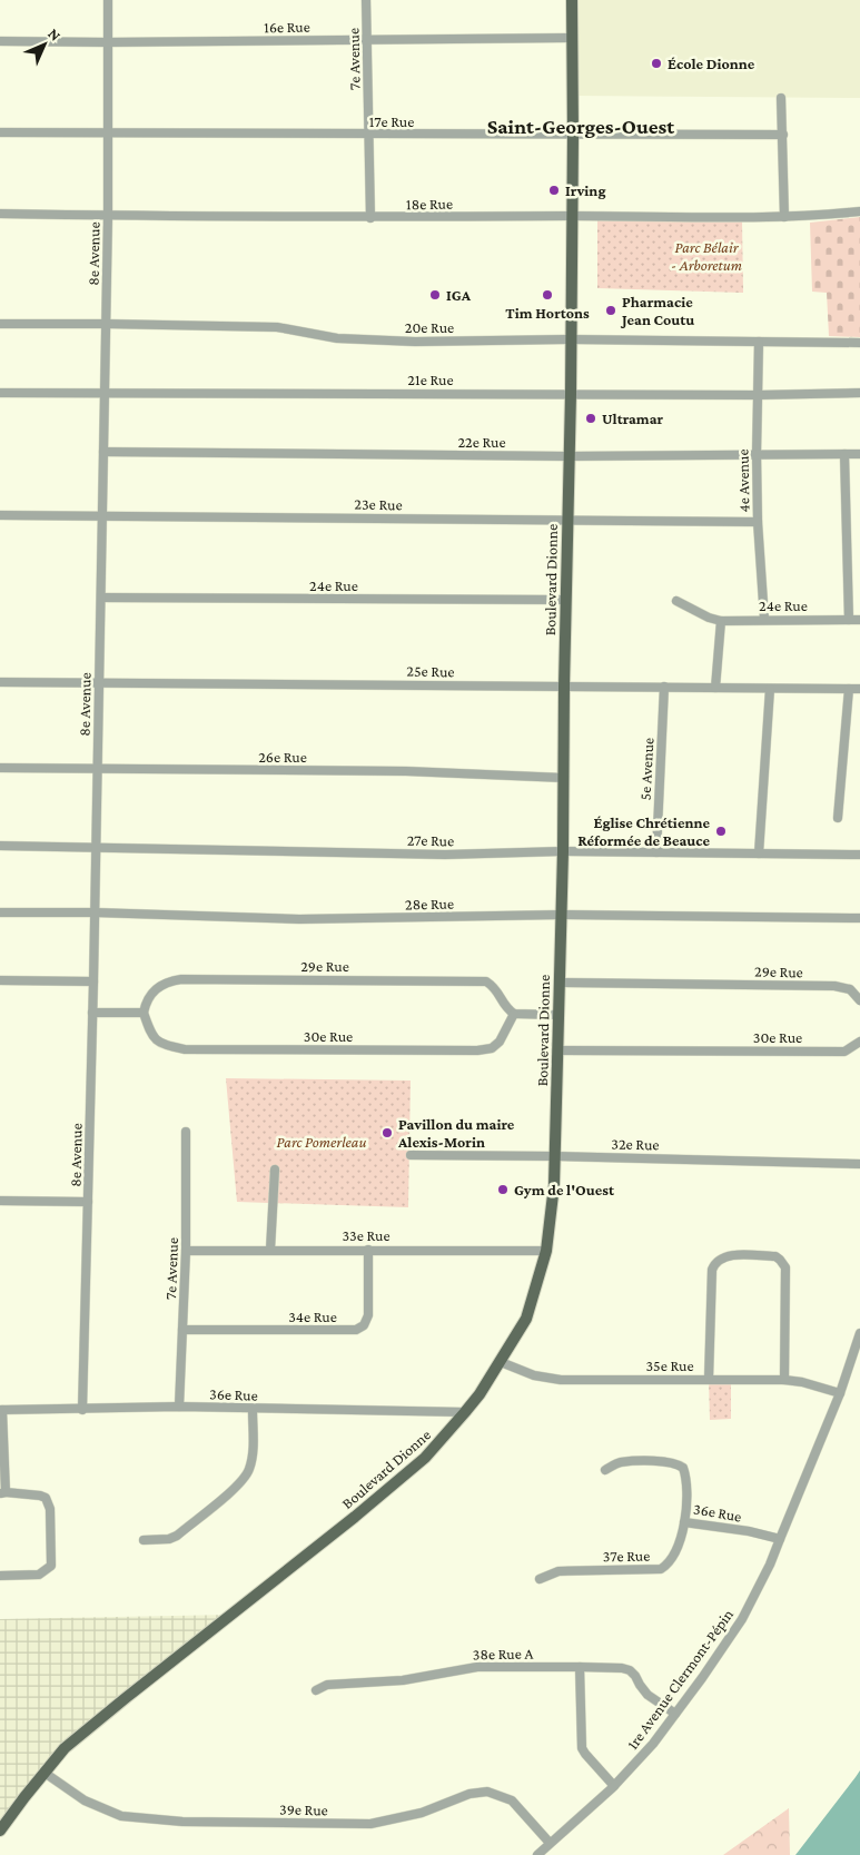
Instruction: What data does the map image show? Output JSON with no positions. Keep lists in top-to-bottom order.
{
  "streets": {
    "main road": ["Boulevard Dionne"],
    "street": [
      "16e Rue",
      "7e Avenue",
      "17e Rue",
      "18e Rue",
      "8e Avenue",
      "20e Rue",
      "21e Rue",
      "22e Rue",
      "4e Avenue",
      "23e Rue",
      "24e Rue",
      "25e Rue",
      "26e Rue",
      "5e Avenue",
      "27e Rue",
      "28e Rue",
      "29e Rue",
      "30e Rue",
      "32e Rue",
      "33e Rue",
      "34e Rue",
      "35e Rue",
      "36e Rue",
      "37e Rue",
      "38e Rue A",
      "1re Avenue Clermont-Pépin",
      "39e Rue"
    ]
  },
  "crossings": [
    ["16e Rue", "7e Avenue"],
    ["16e Rue", "8e Avenue"],
    ["16e Rue", "Boulevard Dionne"],
    ["7e Avenue", "17e Rue"],
    ["7e Avenue", "18e Rue"],
    ["7e Avenue", "33e Rue"],
    ["7e Avenue", "34e Rue"],
    ["7e Avenue", "36e Rue"],
    ["17e Rue", "8e Avenue"],
    ["17e Rue", "Boulevard Dionne"],
    ["18e Rue", "8e Avenue"],
    ["18e Rue", "Boulevard Dionne"],
    ["8e Avenue", "20e Rue"],
    ["8e Avenue", "21e Rue"],
    ["8e Avenue", "22e Rue"],
    ["8e Avenue", "23e Rue"],
    ["8e Avenue", "24e Rue"],
    ["8e Avenue", "25e Rue"],
    ["8e Avenue", "26e Rue"],
    ["8e Avenue", "27e Rue"],
    ["8e Avenue", "28e Rue"],
    ["8e Avenue", "36e Rue"],
    ["20e Rue", "4e Avenue"],
    ["20e Rue", "Boulevard Dionne"],
    ["21e Rue", "4e Avenue"],
    ["21e Rue", "Boulevard Dionne"],
    ["22e Rue", "4e Avenue"],
    ["22e Rue", "Boulevard Dionne"],
    ["4e Avenue", "23e Rue"],
    ["4e Avenue", "24e Rue"],
    ["23e Rue", "Boulevard Dionne"],
    ["Boulevard Dionne", "24e Rue"],
    ["Boulevard Dionne", "25e Rue"],
    ["Boulevard Dionne", "26e Rue"],
    ["Boulevard Dionne", "27e Rue"],
    ["Boulevard Dionne", "28e Rue"],
    ["Boulevard Dionne", "29e Rue"],
    ["Boulevard Dionne", "30e Rue"],
    ["Boulevard Dionne", "32e Rue"],
    ["Boulevard Dionne", "33e Rue"],
    ["Boulevard Dionne", "35e Rue"],
    ["Boulevard Dionne", "36e Rue"],
    ["Boulevard Dionne", "39e Rue"],
    ["25e Rue", "5e Avenue"],
    ["5e Avenue", "27e Rue"],
    ["29e Rue", "30e Rue"],
    ["33e Rue", "34e Rue"],
    ["35e Rue", "1re Avenue Clermont-Pépin"],
    ["36e Rue", "37e Rue"],
    ["36e Rue", "1re Avenue Clermont-Pépin"],
    ["38e Rue A", "1re Avenue Clermont-Pépin"],
    ["1re Avenue Clermont-Pépin", "39e Rue"]
  ],
  "districts": ["Saint-Georges-Ouest"],
  "parks": ["Parc Bélair - Arboretum", "Parc Pomerleau"],
  "places": [
    "École Dionne",
    "Irving",
    "IGA",
    "Tim Hortons",
    "Pharmacie Jean Coutu",
    "Ultramar",
    "Église Chrétienne Réformée de Beauce",
    "Pavillon du maire Alexis-Morin",
    "Gym de l'Ouest"
  ],
  "north": "top right"
}
